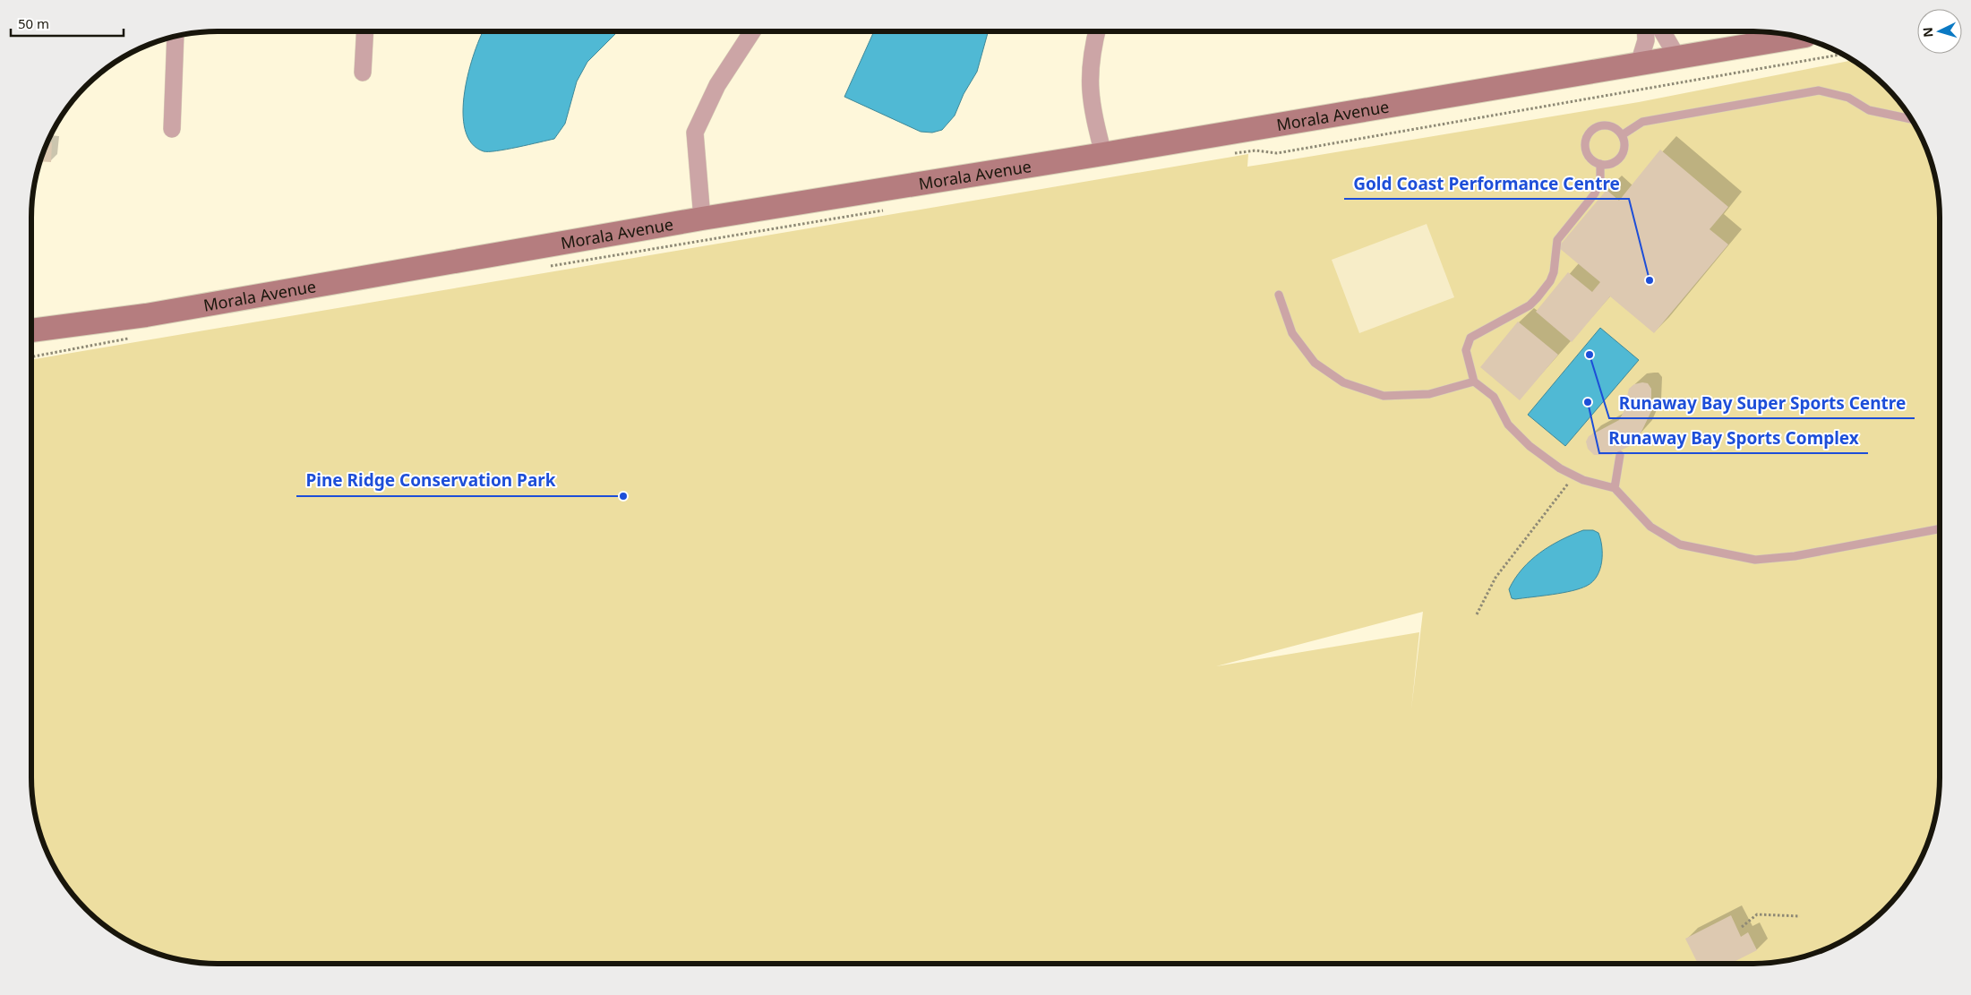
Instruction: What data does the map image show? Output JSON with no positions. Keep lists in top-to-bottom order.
{
  "streets": {
    "street": ["Morala Avenue"]
  },
  "places": [
    "Gold Coast Performance Centre",
    "Runaway Bay Super Sports Centre",
    "Runaway Bay Sports Complex",
    "Pine Ridge Conservation Park"
  ],
  "scale_bar": "50 m",
  "north": "left"
}
